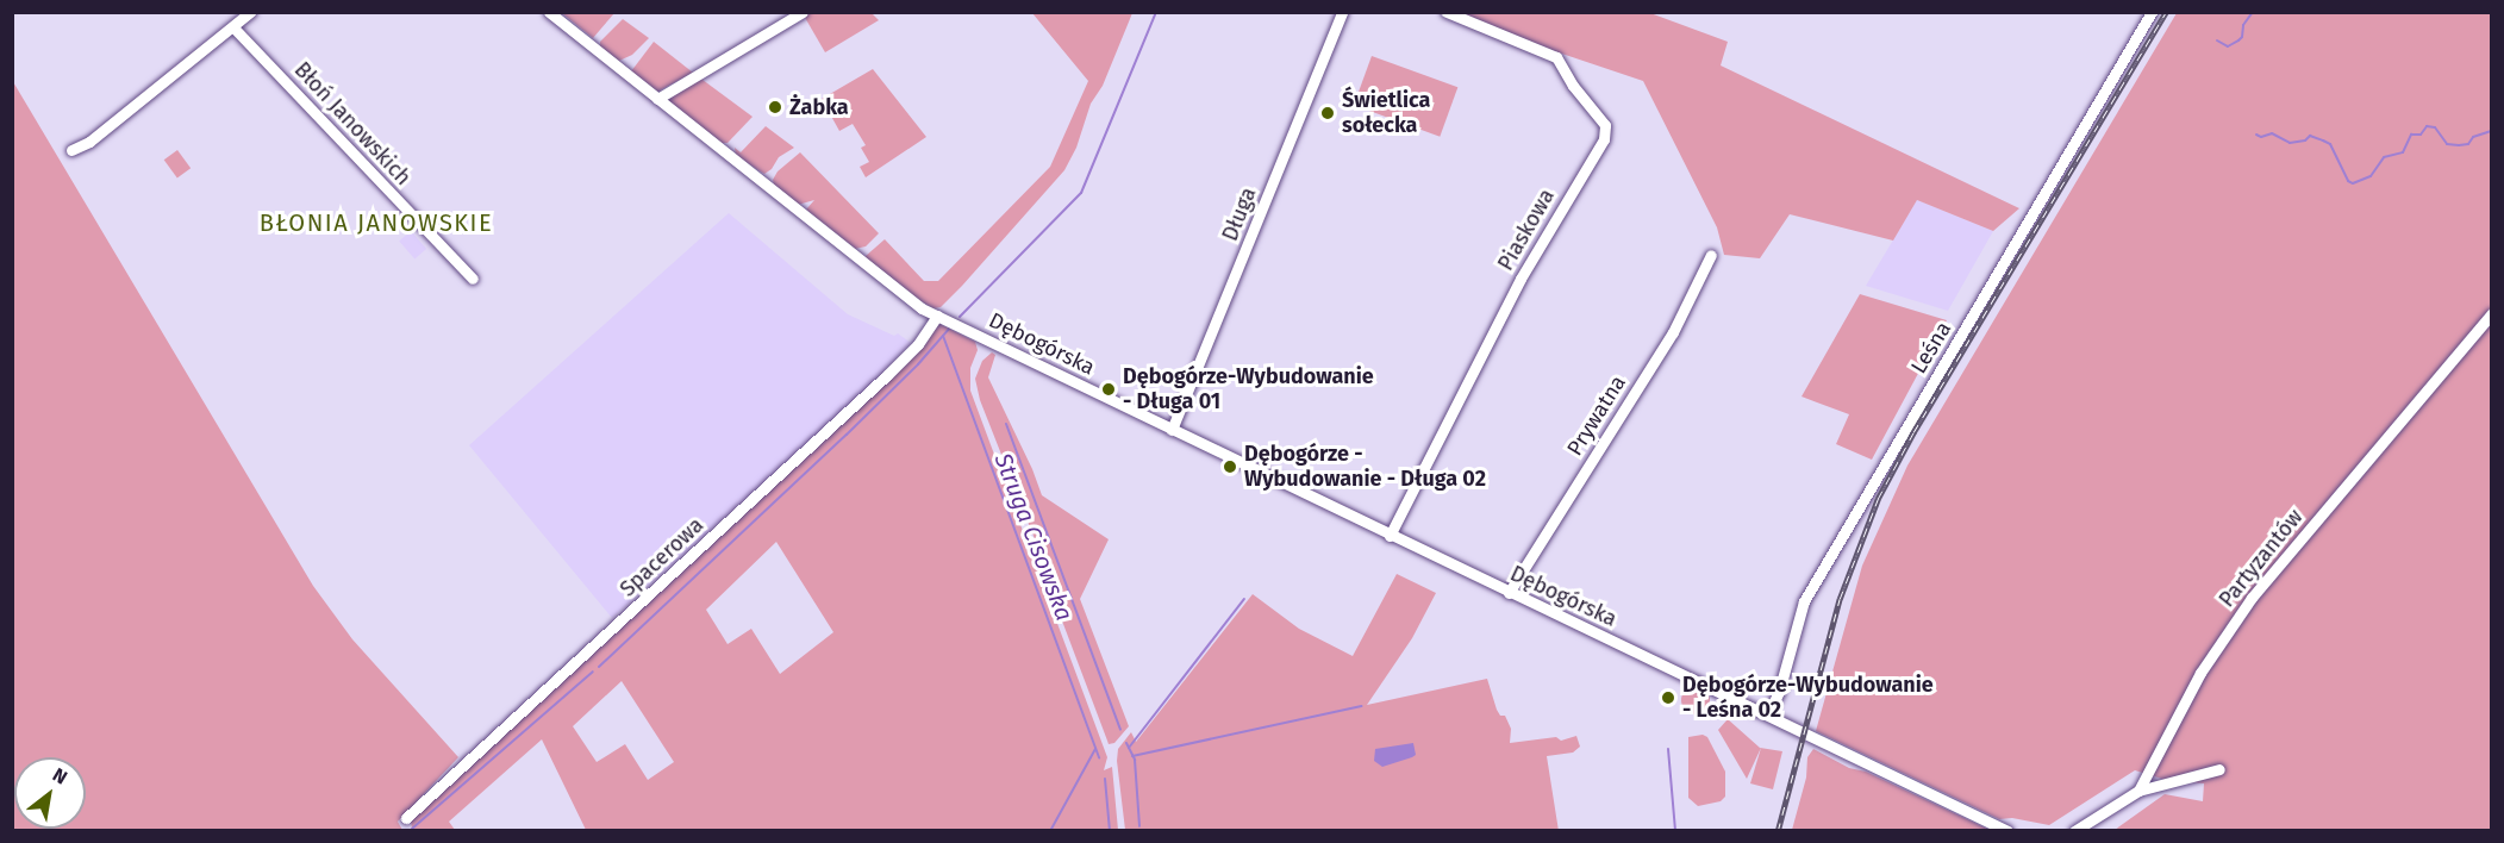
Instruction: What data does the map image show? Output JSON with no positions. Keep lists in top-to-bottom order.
{
  "streets": {
    "street": [
      "Błoń Janowskich",
      "Długa",
      "Piaskowa",
      "Dębogórska",
      "Leśna",
      "Prywatna",
      "Spacerowa",
      "Partyzantów"
    ]
  },
  "crossings": [
    ["Długa", "Dębogórska"],
    ["Piaskowa", "Dębogórska"],
    ["Dębogórska", "Leśna"],
    ["Dębogórska", "Prywatna"],
    ["Dębogórska", "Spacerowa"]
  ],
  "districts": ["BŁONIA JANOWSKIE"],
  "water": ["Struga Cisowska"],
  "places": [
    "Żabka",
    "Świetlica sołecka",
    "Dębogórze-Wybudowanie - Długa 01",
    "Dębogórze - Wybudowanie - Długa 02",
    "Dębogórze-Wybudowanie - Leśna 02"
  ],
  "north": "top right"
}
